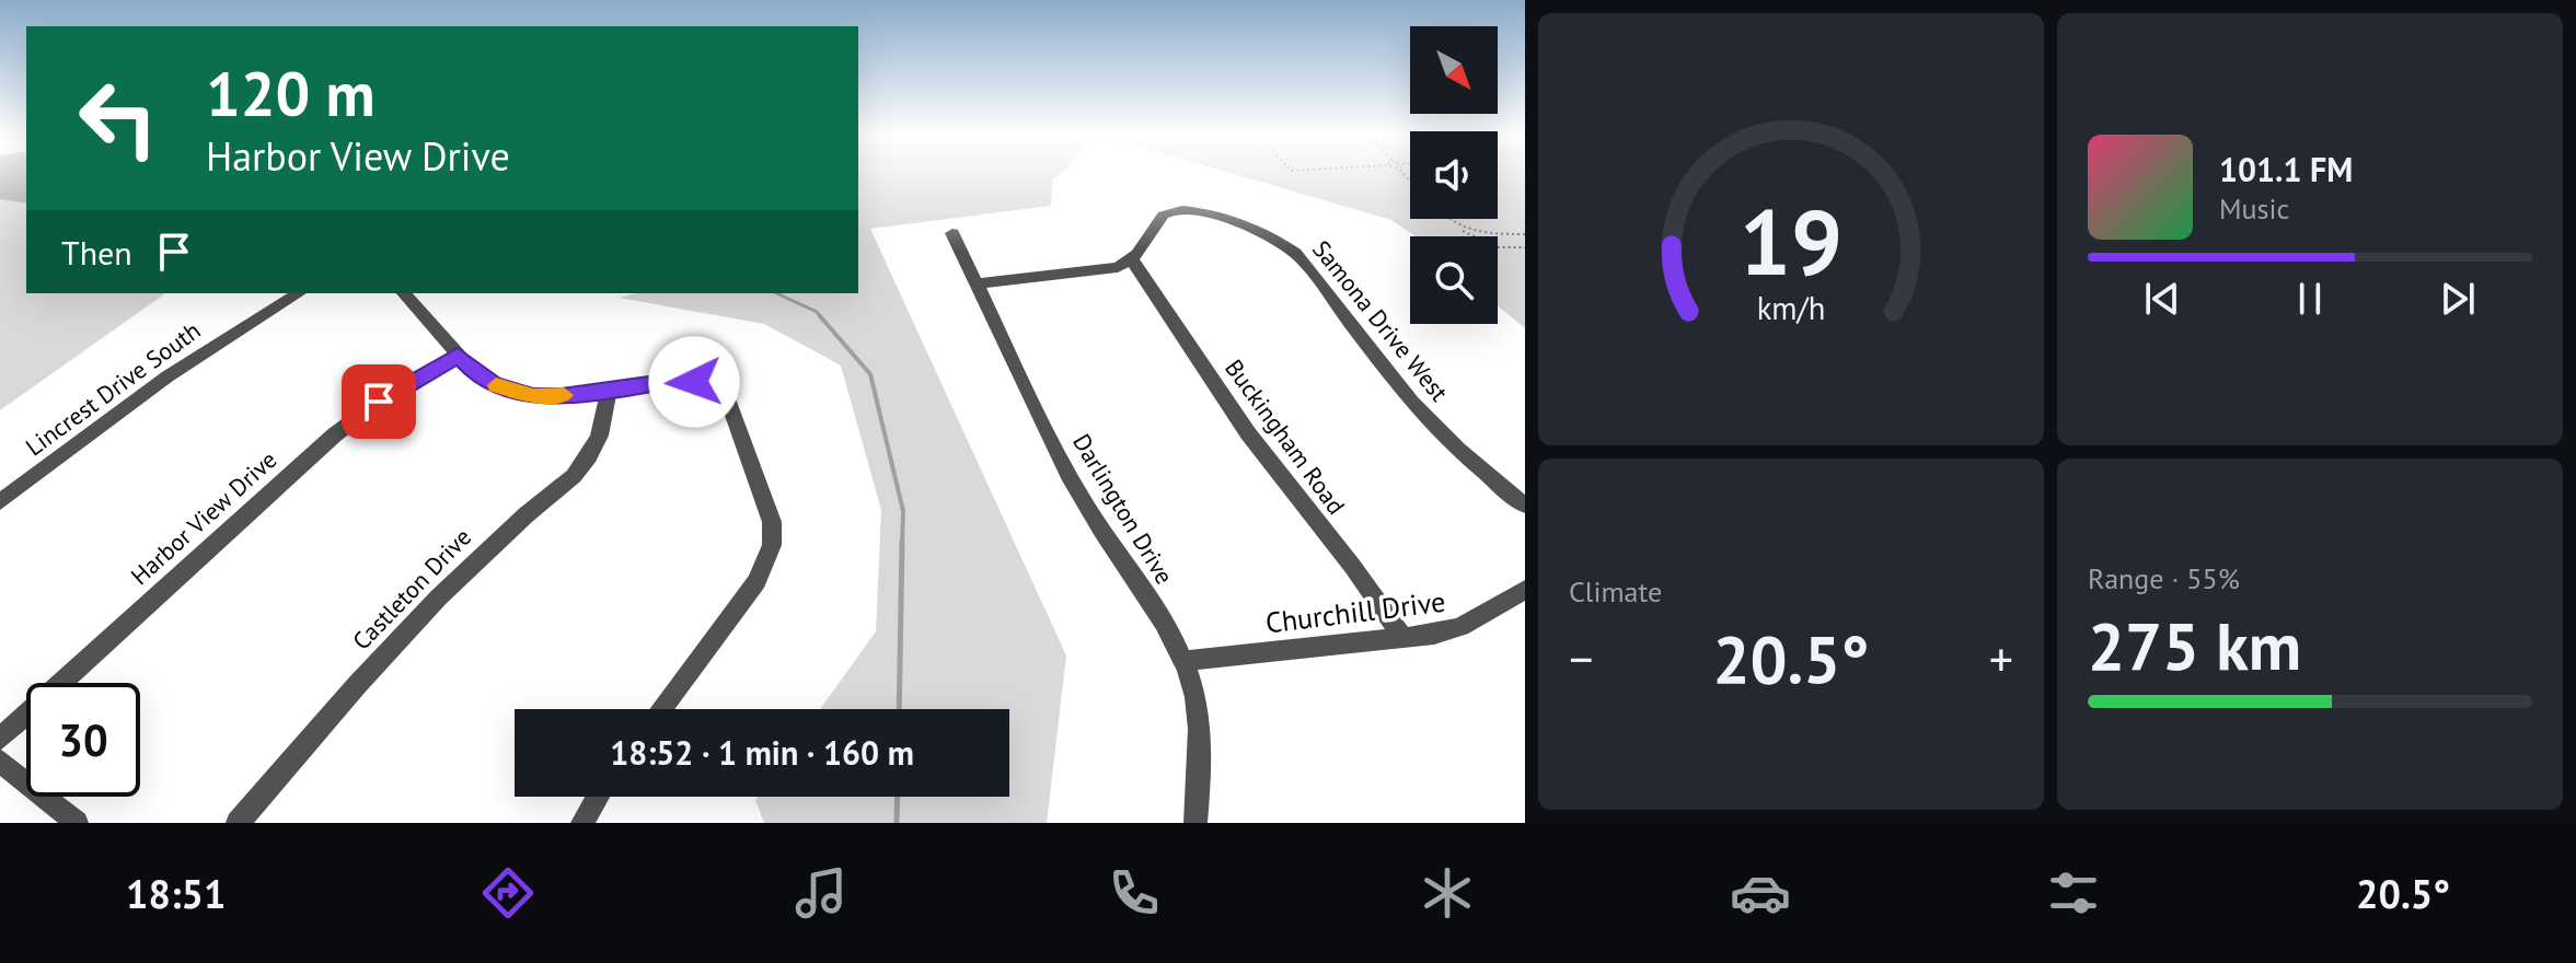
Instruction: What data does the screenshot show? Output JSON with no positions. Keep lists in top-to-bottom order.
{
  "streets": {
    "street": [
      "Samona Drive West",
      "Lincrest Drive South",
      "Buckingham Road",
      "Darlington Drive",
      "Harbor View Drive",
      "Castleton Drive",
      "Churchill Drive"
    ]
  },
  "crossings": [
    ["Samona Drive West", "Buckingham Road"],
    ["Buckingham Road", "Churchill Drive"],
    ["Darlington Drive", "Churchill Drive"]
  ],
  "north": "bottom right",
  "page": {
    "turn": ["120 m", "Harbor View Drive"],
    "song": ["101.1 FM", "Music"],
    "then": "Then",
    "tile": [
      "Climate",
      ["Range · 55%", "275 km"]
    ],
    "heat": ["−", "20.5°", "+"],
    "limit": "30",
    "trip": "18:52 · 1 min · 160 m",
    "tabs": ["18:51", "20.5°"],
    "gauge": ["19", "km/h"]
  }
}
